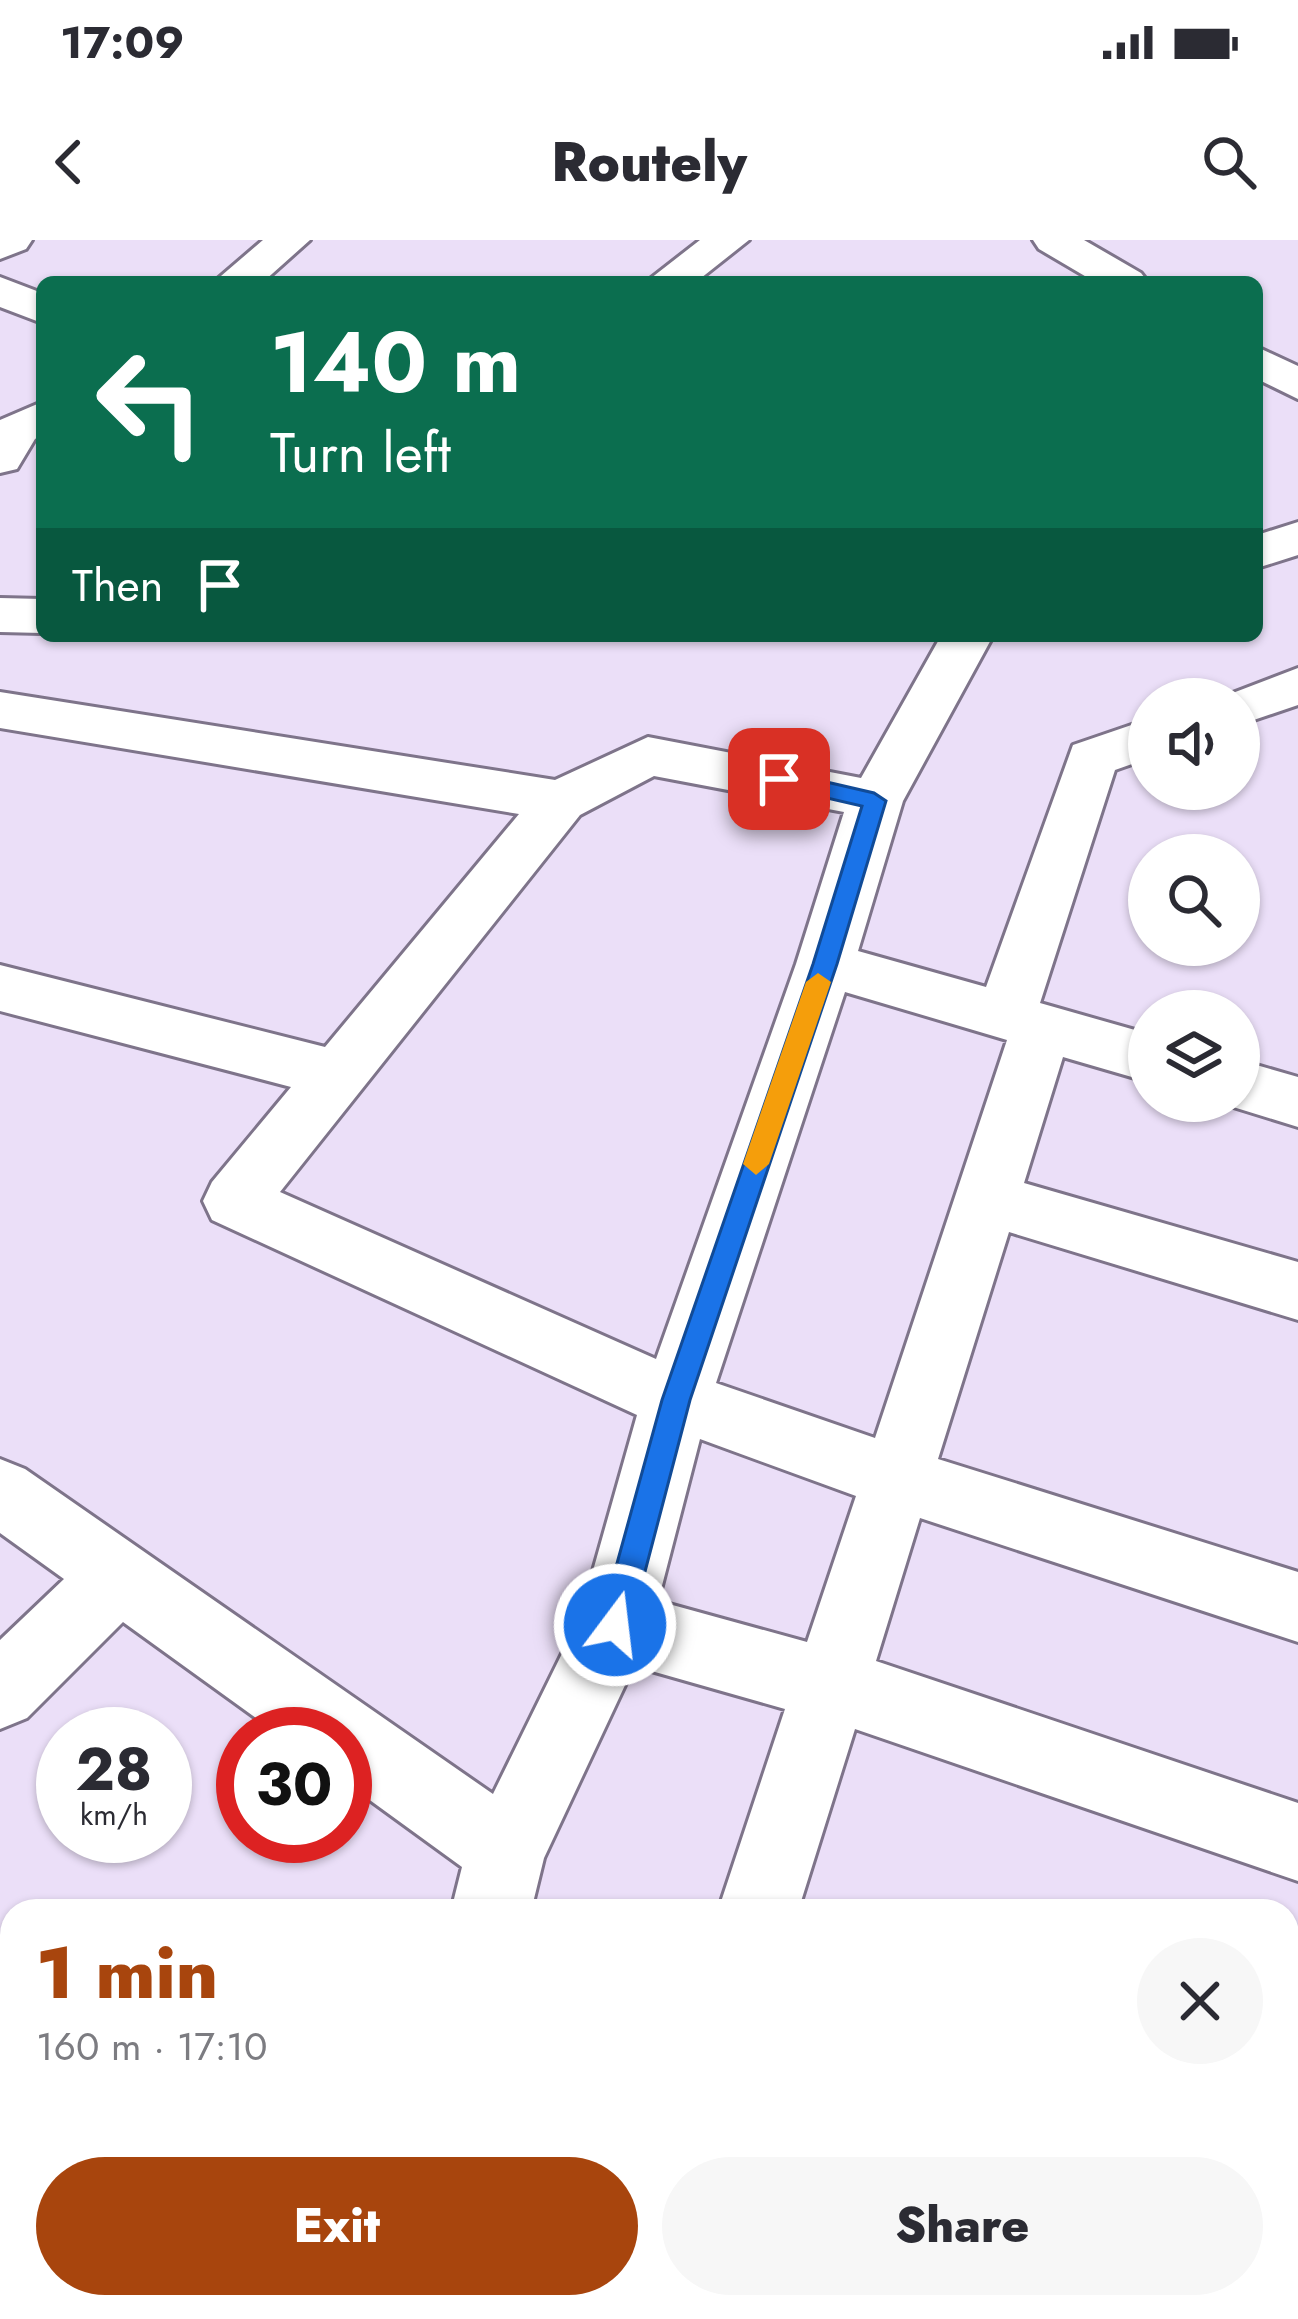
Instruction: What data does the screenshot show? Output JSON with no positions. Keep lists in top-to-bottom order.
{
  "page": {
    "status": "17:09",
    "header": "Routely",
    "turn": ["140 m", "Turn left"],
    "then": "Then",
    "speed": "28 km/h",
    "limit": "30",
    "heading": ["1 min", "160 m · 17:10"],
    "buttons": ["Exit", "Share"]
  }
}
